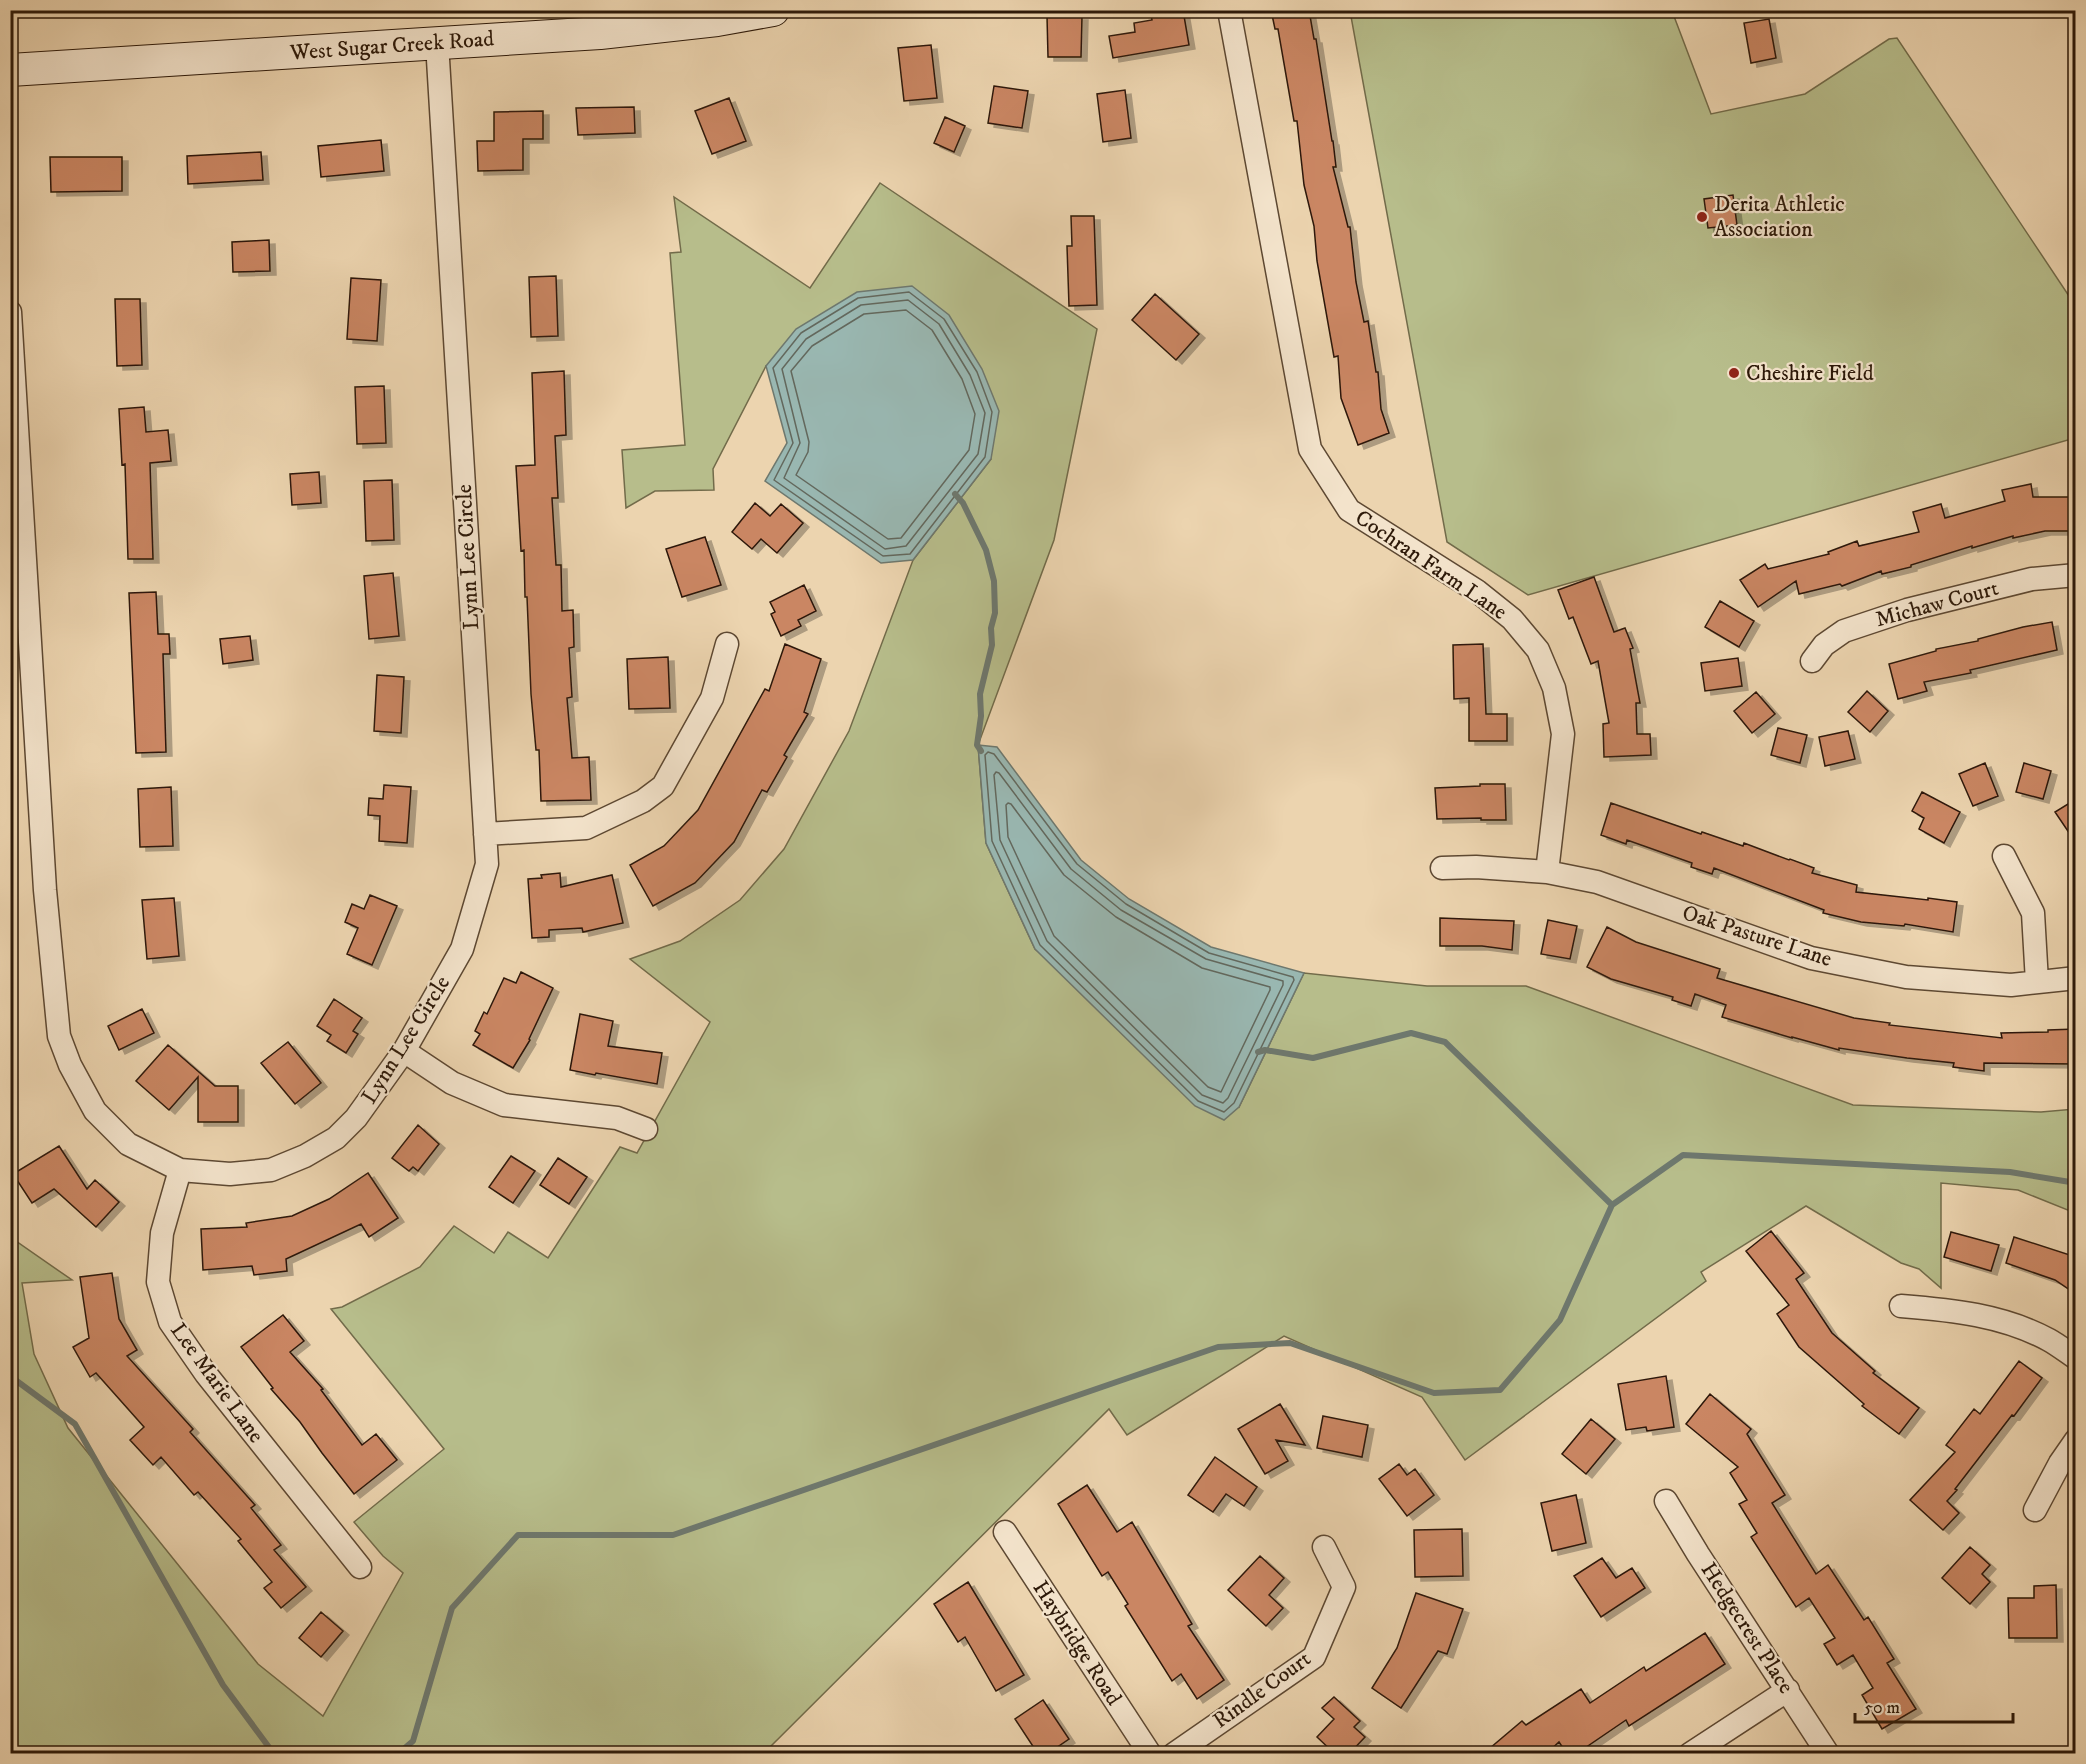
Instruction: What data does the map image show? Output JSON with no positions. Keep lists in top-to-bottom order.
{
  "streets": {
    "main road": ["West Sugar Creek Road"],
    "street": [
      "Lynn Lee Circle",
      "Cochran Farm Lane",
      "Michaw Court",
      "Oak Pasture Lane",
      "Lee Marie Lane",
      "Hedgecrest Place",
      "Haybridge Road",
      "Rindle Court"
    ]
  },
  "crossings": [
    ["West Sugar Creek Road", "Lynn Lee Circle"],
    ["Lynn Lee Circle", "Lee Marie Lane"],
    ["Cochran Farm Lane", "Oak Pasture Lane"]
  ],
  "places": ["Derita Athletic Association", "Cheshire Field"],
  "scale_bar": "50 m"
}
